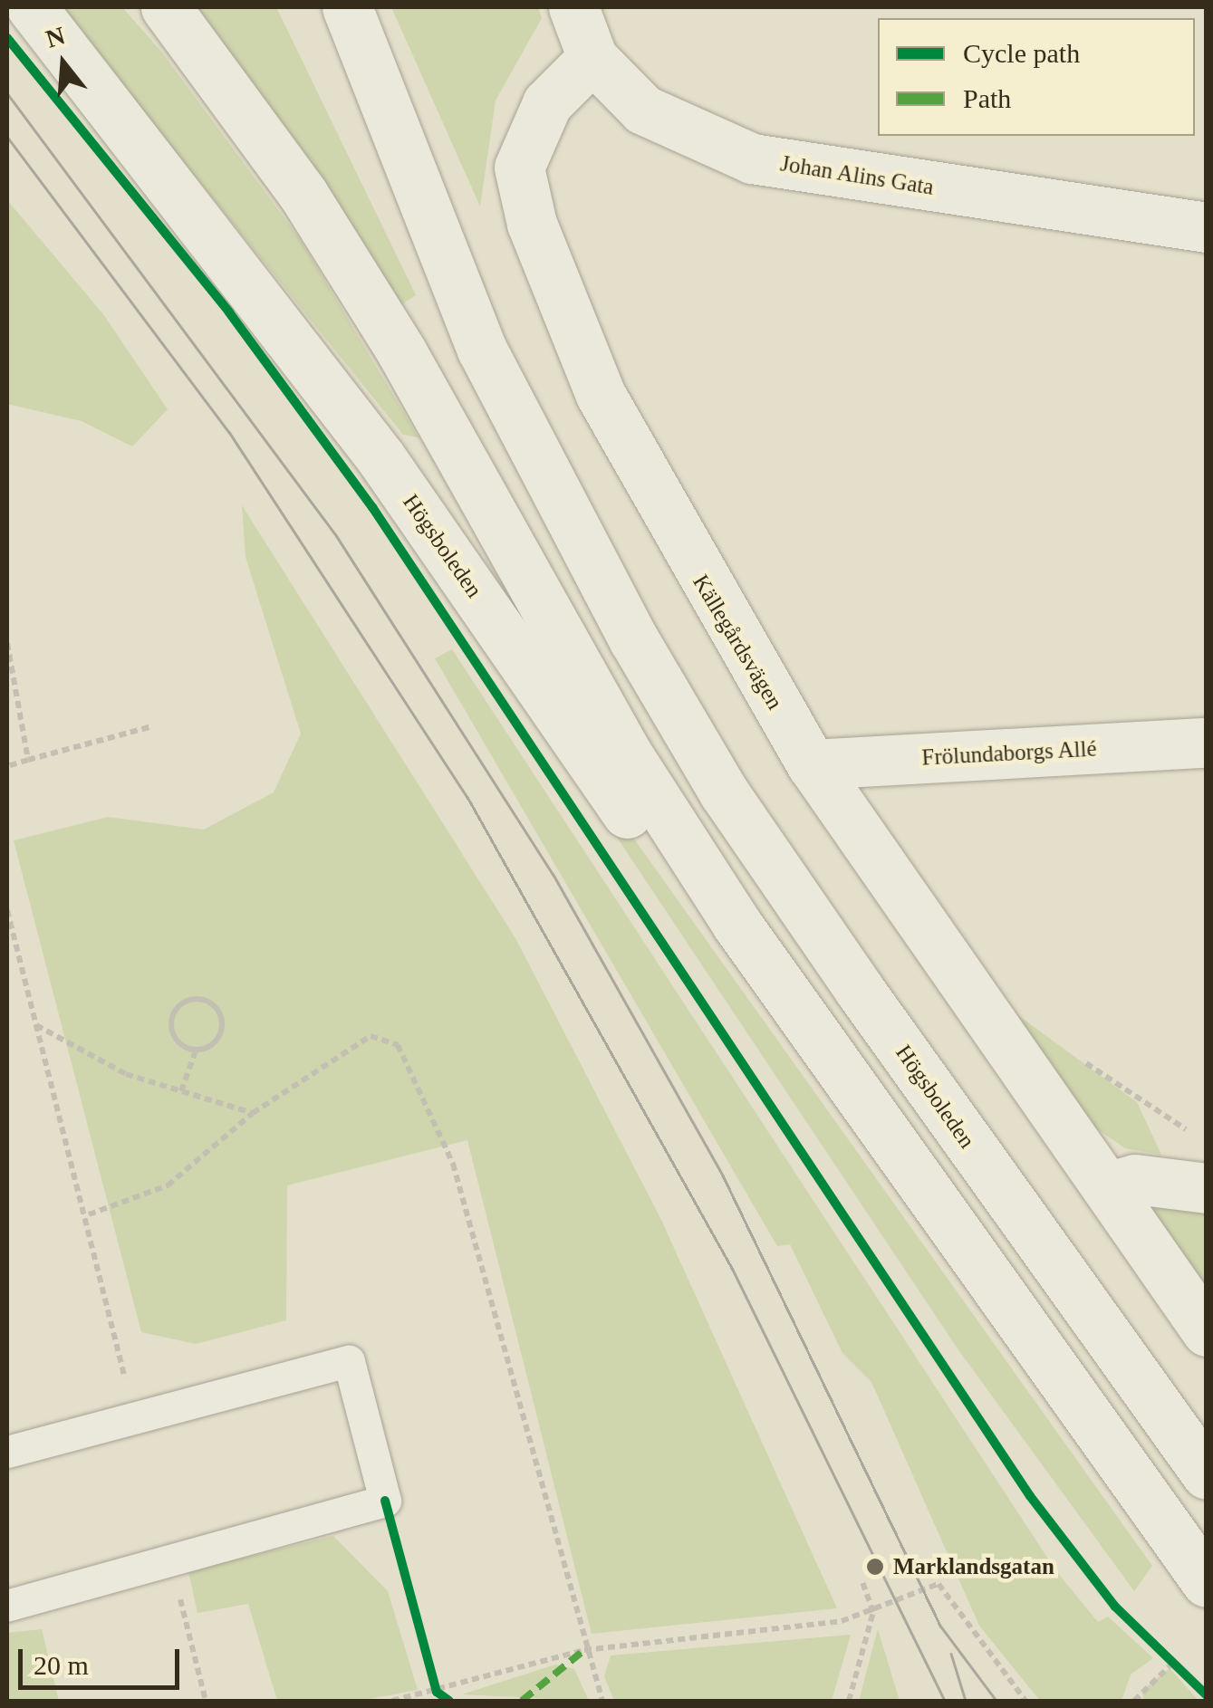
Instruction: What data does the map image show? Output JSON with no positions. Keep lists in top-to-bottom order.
{
  "streets": {
    "main road": [
      "Johan Alins Gata",
      "Högsboleden",
      "Källegårdsvägen",
      "Frölundaborgs Allé"
    ]
  },
  "crossings": [
    ["Johan Alins Gata", "Källegårdsvägen"],
    ["Källegårdsvägen", "Frölundaborgs Allé"]
  ],
  "places": ["Marklandsgatan"],
  "legend": ["Cycle path", "Path"],
  "scale_bar": "20 m",
  "north": "top"
}
